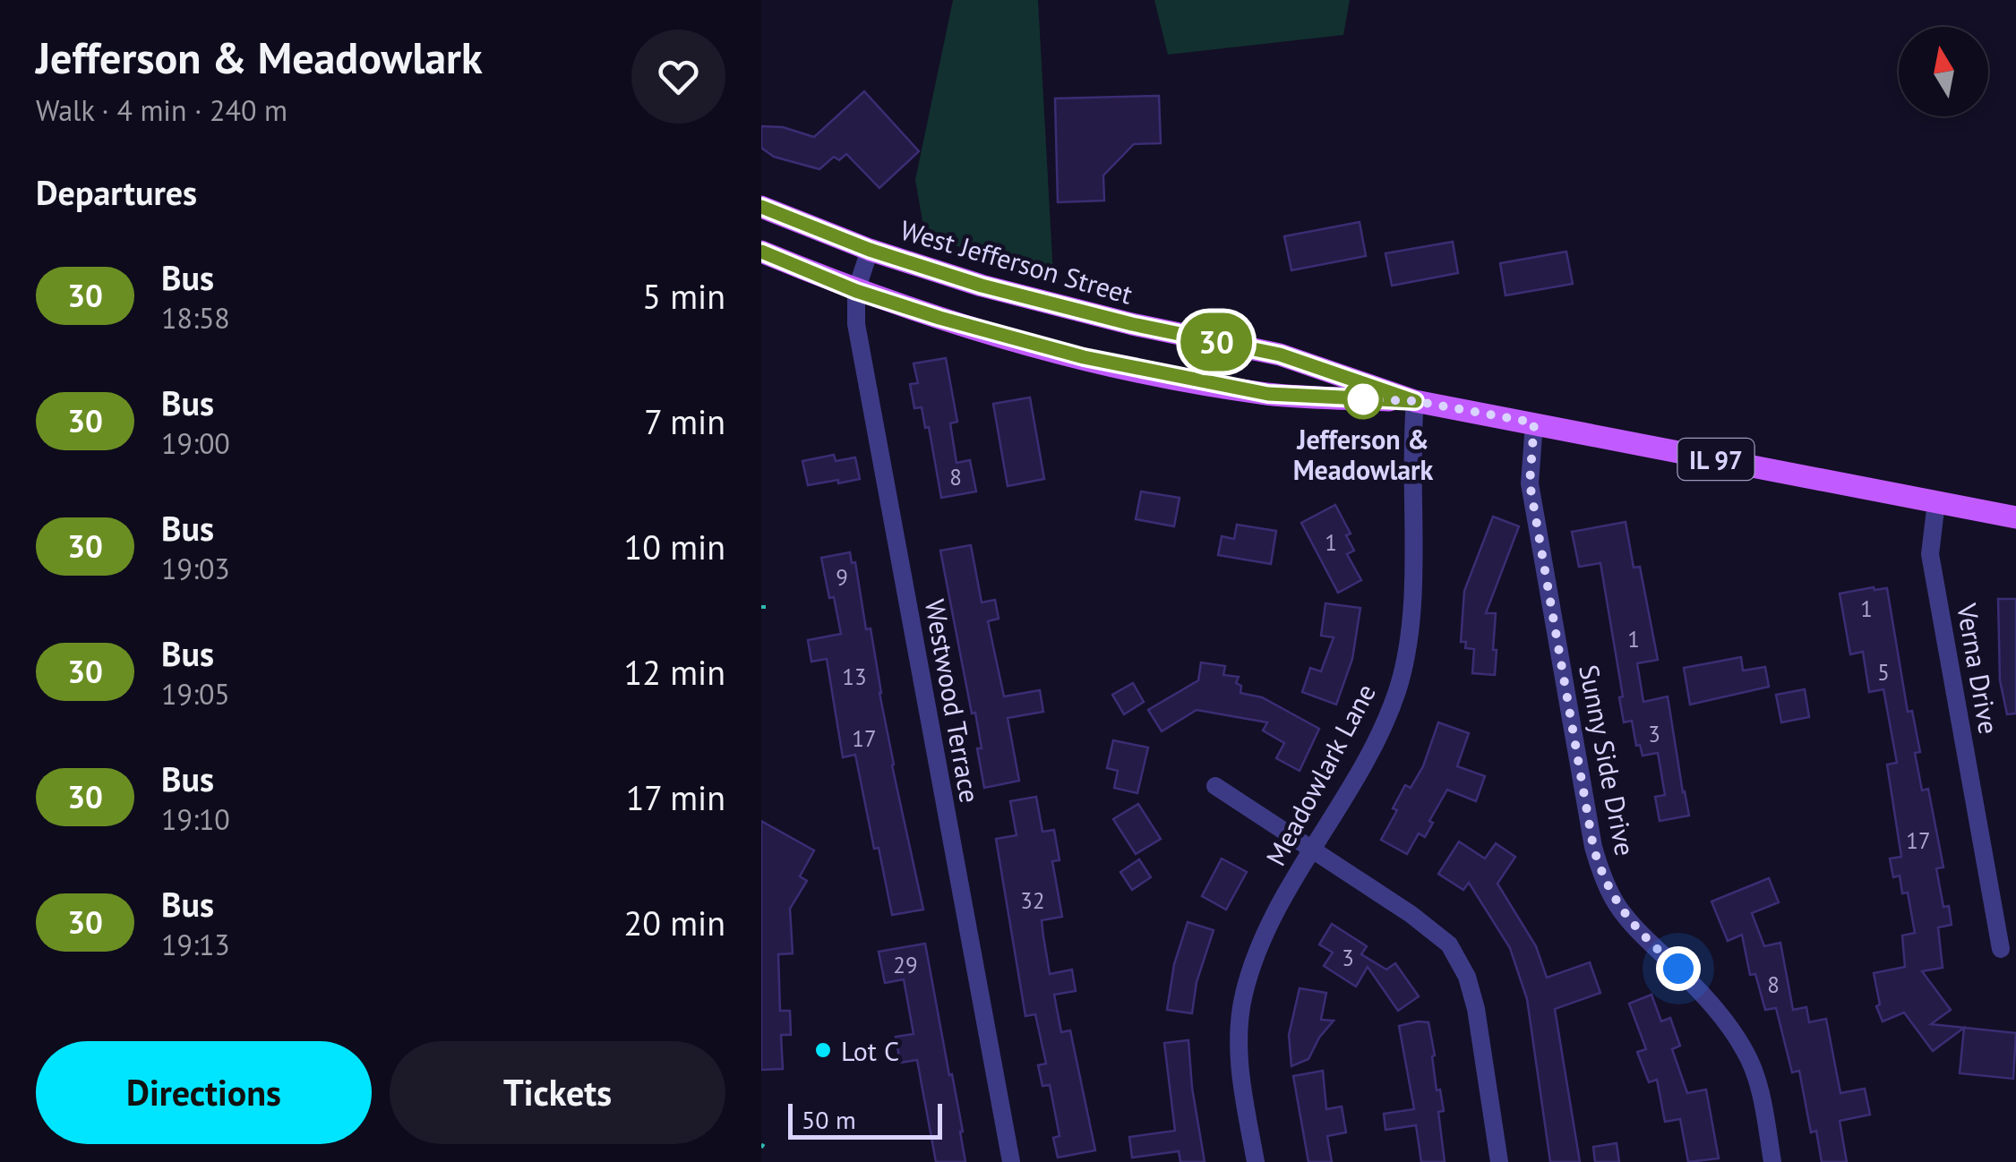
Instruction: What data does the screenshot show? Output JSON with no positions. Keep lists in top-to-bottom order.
{
  "streets": {
    "main road": ["West Jefferson Street", "IL 97"],
    "street": [
      "Verna Drive",
      "Westwood Terrace",
      "Sunny Side Drive",
      "Meadowlark Lane"
    ]
  },
  "crossings": [
    ["West Jefferson Street", "Verna Drive"],
    ["West Jefferson Street", "Westwood Terrace"],
    ["West Jefferson Street", "Sunny Side Drive"],
    ["West Jefferson Street", "Meadowlark Lane"]
  ],
  "places": ["Jefferson & Meadowlark", "Lot C"],
  "lines": ["bus line 30"],
  "house_numbers": [
    "8",
    "1",
    "9",
    "1",
    "1",
    "5",
    "13",
    "3",
    "17",
    "17",
    "32",
    "3",
    "29",
    "8"
  ],
  "scale_bar": "50 m",
  "north": "top",
  "page": {
    "heading": [
      ["Jefferson & Meadowlark", "Walk · 4 min · 240 m"],
      "Departures"
    ],
    "on_map": "30",
    "list": [
      {
        "mark": "30",
        "name": "Bus",
        "note": "18:58",
        "value": "5 min"
      },
      {
        "mark": "30",
        "name": "Bus",
        "note": "19:00",
        "value": "7 min"
      },
      {
        "mark": "30",
        "name": "Bus",
        "note": "19:03",
        "value": "10 min"
      },
      {
        "mark": "30",
        "name": "Bus",
        "note": "19:05",
        "value": "12 min"
      },
      {
        "mark": "30",
        "name": "Bus",
        "note": "19:10",
        "value": "17 min"
      },
      {
        "mark": "30",
        "name": "Bus",
        "note": "19:13",
        "value": "20 min"
      }
    ],
    "buttons": ["Directions", "Tickets"],
    "scale": "50 m"
  }
}
